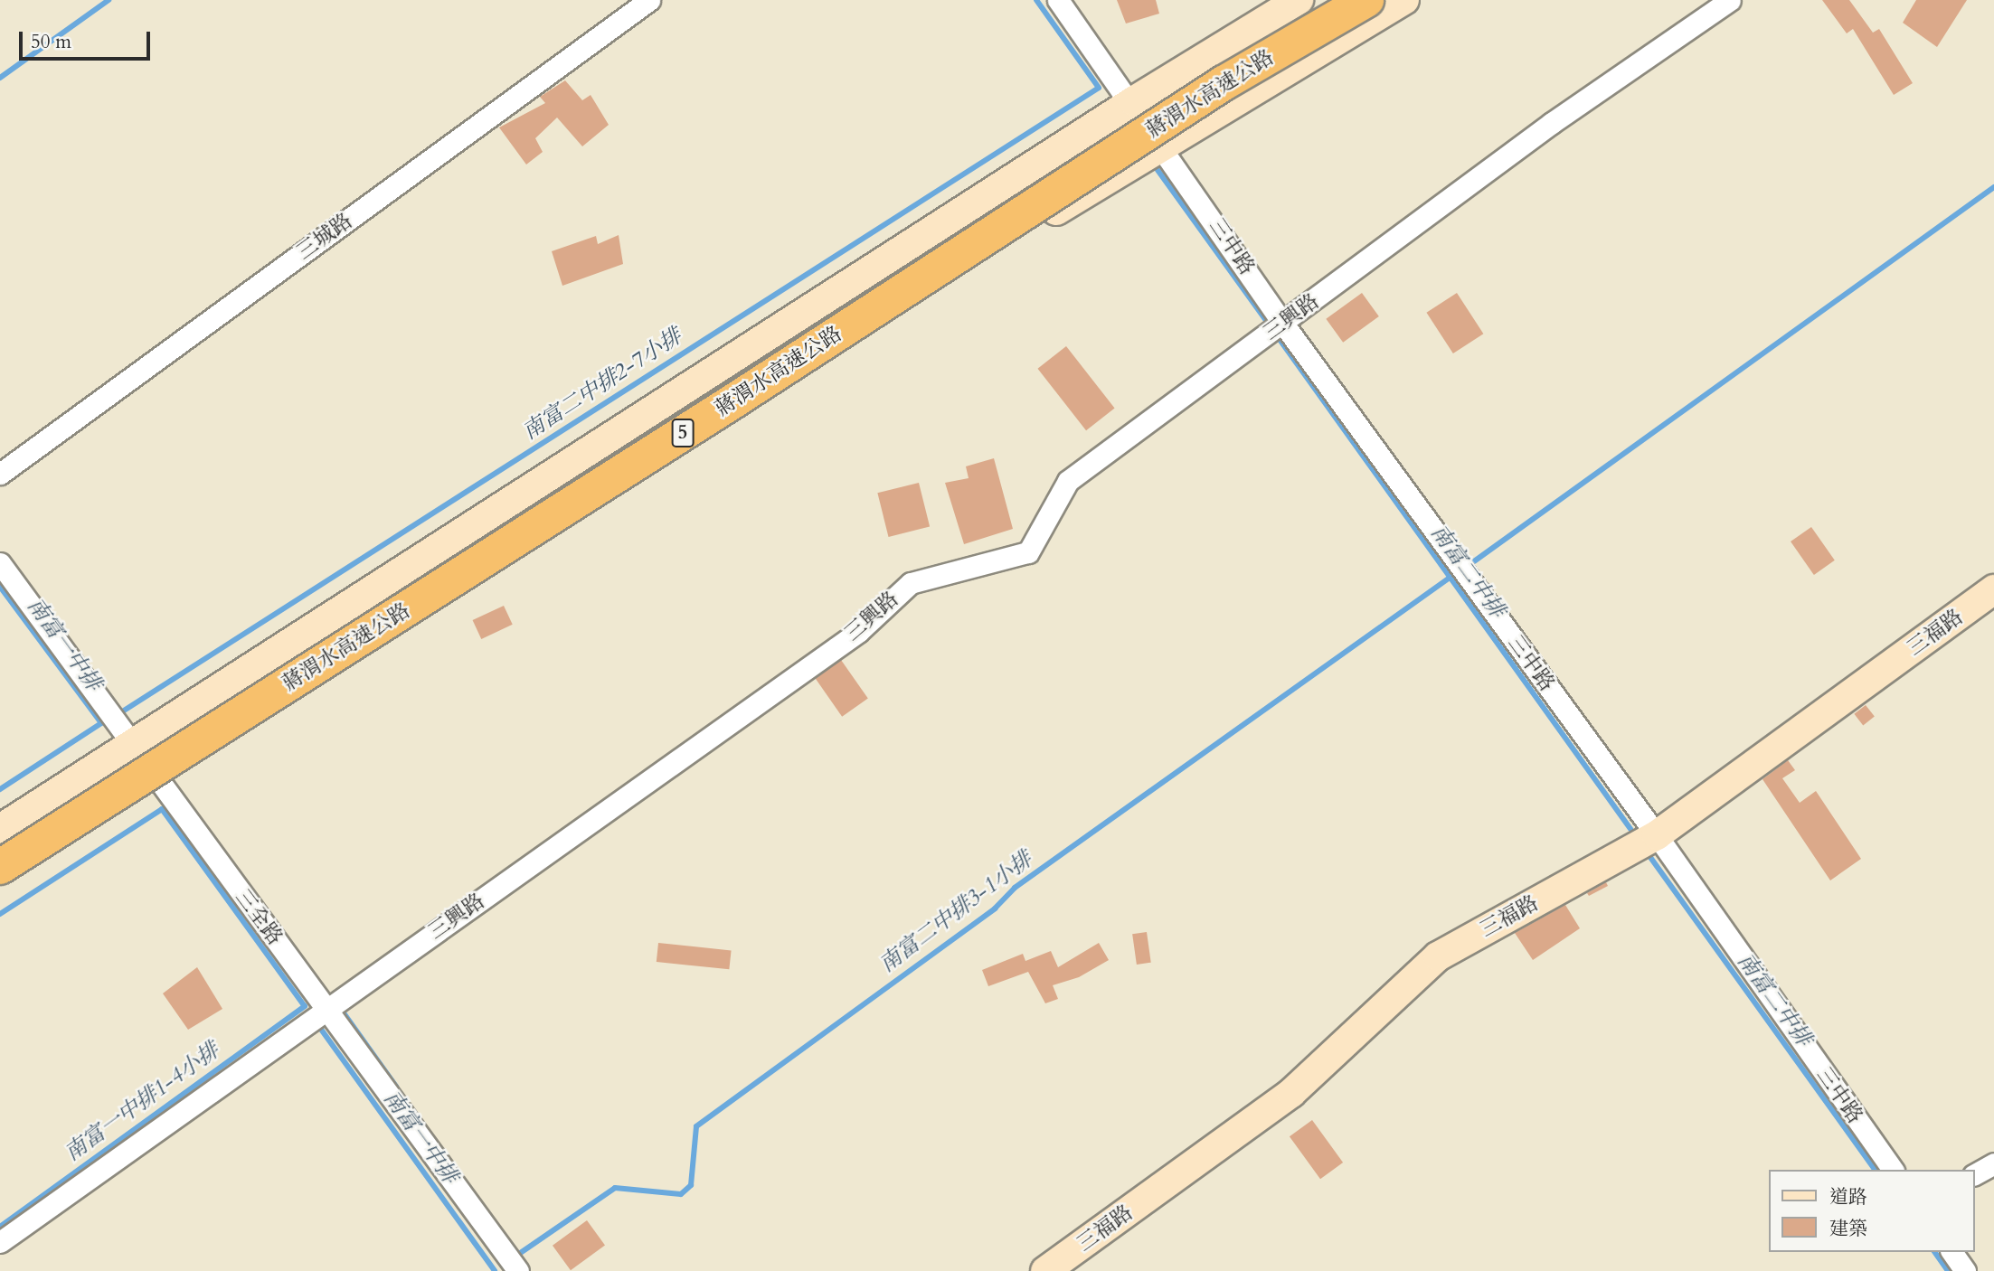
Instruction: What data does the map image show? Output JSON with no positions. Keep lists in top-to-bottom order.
{
  "streets": {
    "highway": ["蔣渭水高速公路", "5"],
    "main road": ["三福路"],
    "street": [
      "三城路",
      "三中路",
      "三興路",
      "三全路"
    ]
  },
  "crossings": [
    ["三中路", "三興路"],
    ["三中路", "三福路"],
    ["三興路", "三全路"]
  ],
  "water": [
    "南富二中排2-7小排",
    "南富二中排",
    "南富一中排",
    "南富二中排3-1小排",
    "南富一中排1-4小排"
  ],
  "legend": ["道路", "建築"],
  "scale_bar": "50 m"
}
